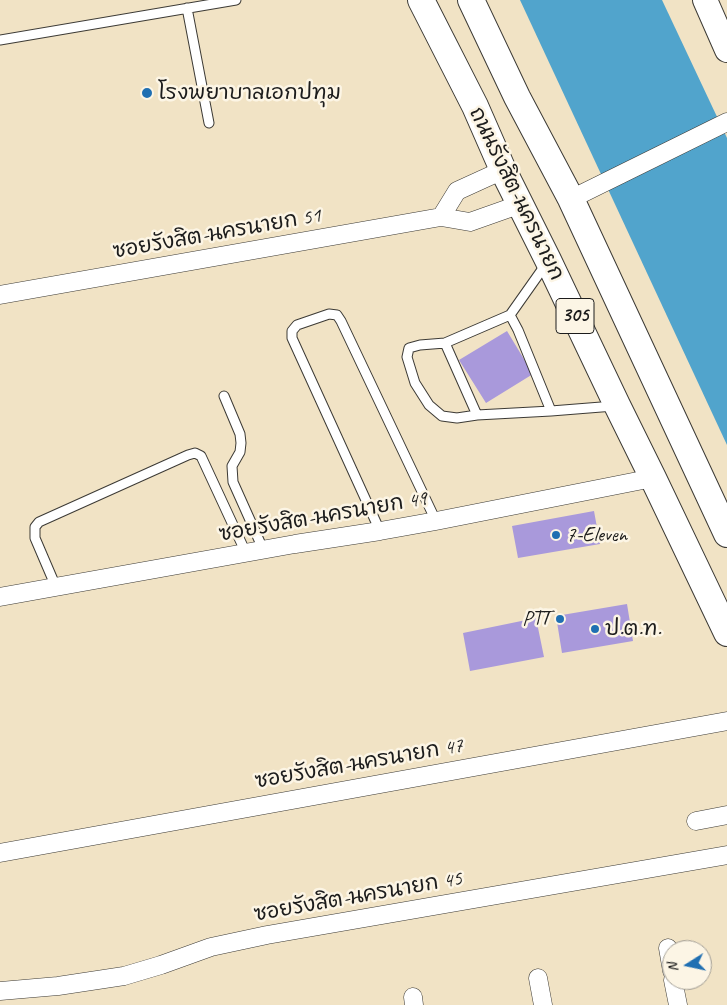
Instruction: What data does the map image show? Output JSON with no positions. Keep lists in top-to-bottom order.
{
  "streets": {
    "main road": ["ถนนรังสิต-นครนายก", "305"],
    "street": [
      "ซอยรังสิต-นครนายก 51",
      "ซอยรังสิต-นครนายก 49",
      "ซอยรังสิต-นครนายก 47",
      "ซอยรังสิต-นครนายก 45"
    ]
  },
  "crossings": [
    ["ถนนรังสิต-นครนายก", "ซอยรังสิต-นครนายก 51"],
    ["ถนนรังสิต-นครนายก", "ซอยรังสิต-นครนายก 49"]
  ],
  "places": [
    "โรงพยาบาลเอกปทุม",
    "7-Eleven",
    "PTT",
    "ป.ต.ท."
  ],
  "north": "left"
}
